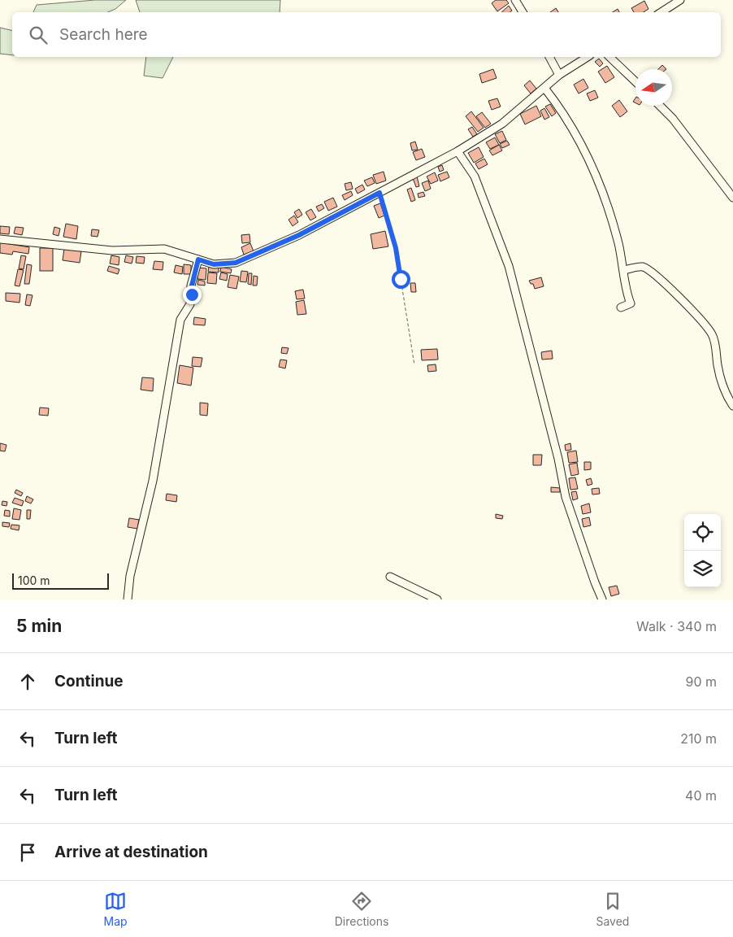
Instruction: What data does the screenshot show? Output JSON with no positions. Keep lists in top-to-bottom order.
{
  "scale_bar": "100 m",
  "north": "left",
  "page": {
    "search": "Search here",
    "scale": "100 m",
    "heading": ["5 min", "Walk · 340 m"],
    "list": [
      ["Continue", "90 m"],
      ["Turn left", "210 m"],
      ["Turn left", "40 m"],
      "Arrive at destination"
    ],
    "nav": ["Map", "Directions", "Saved"]
  }
}
